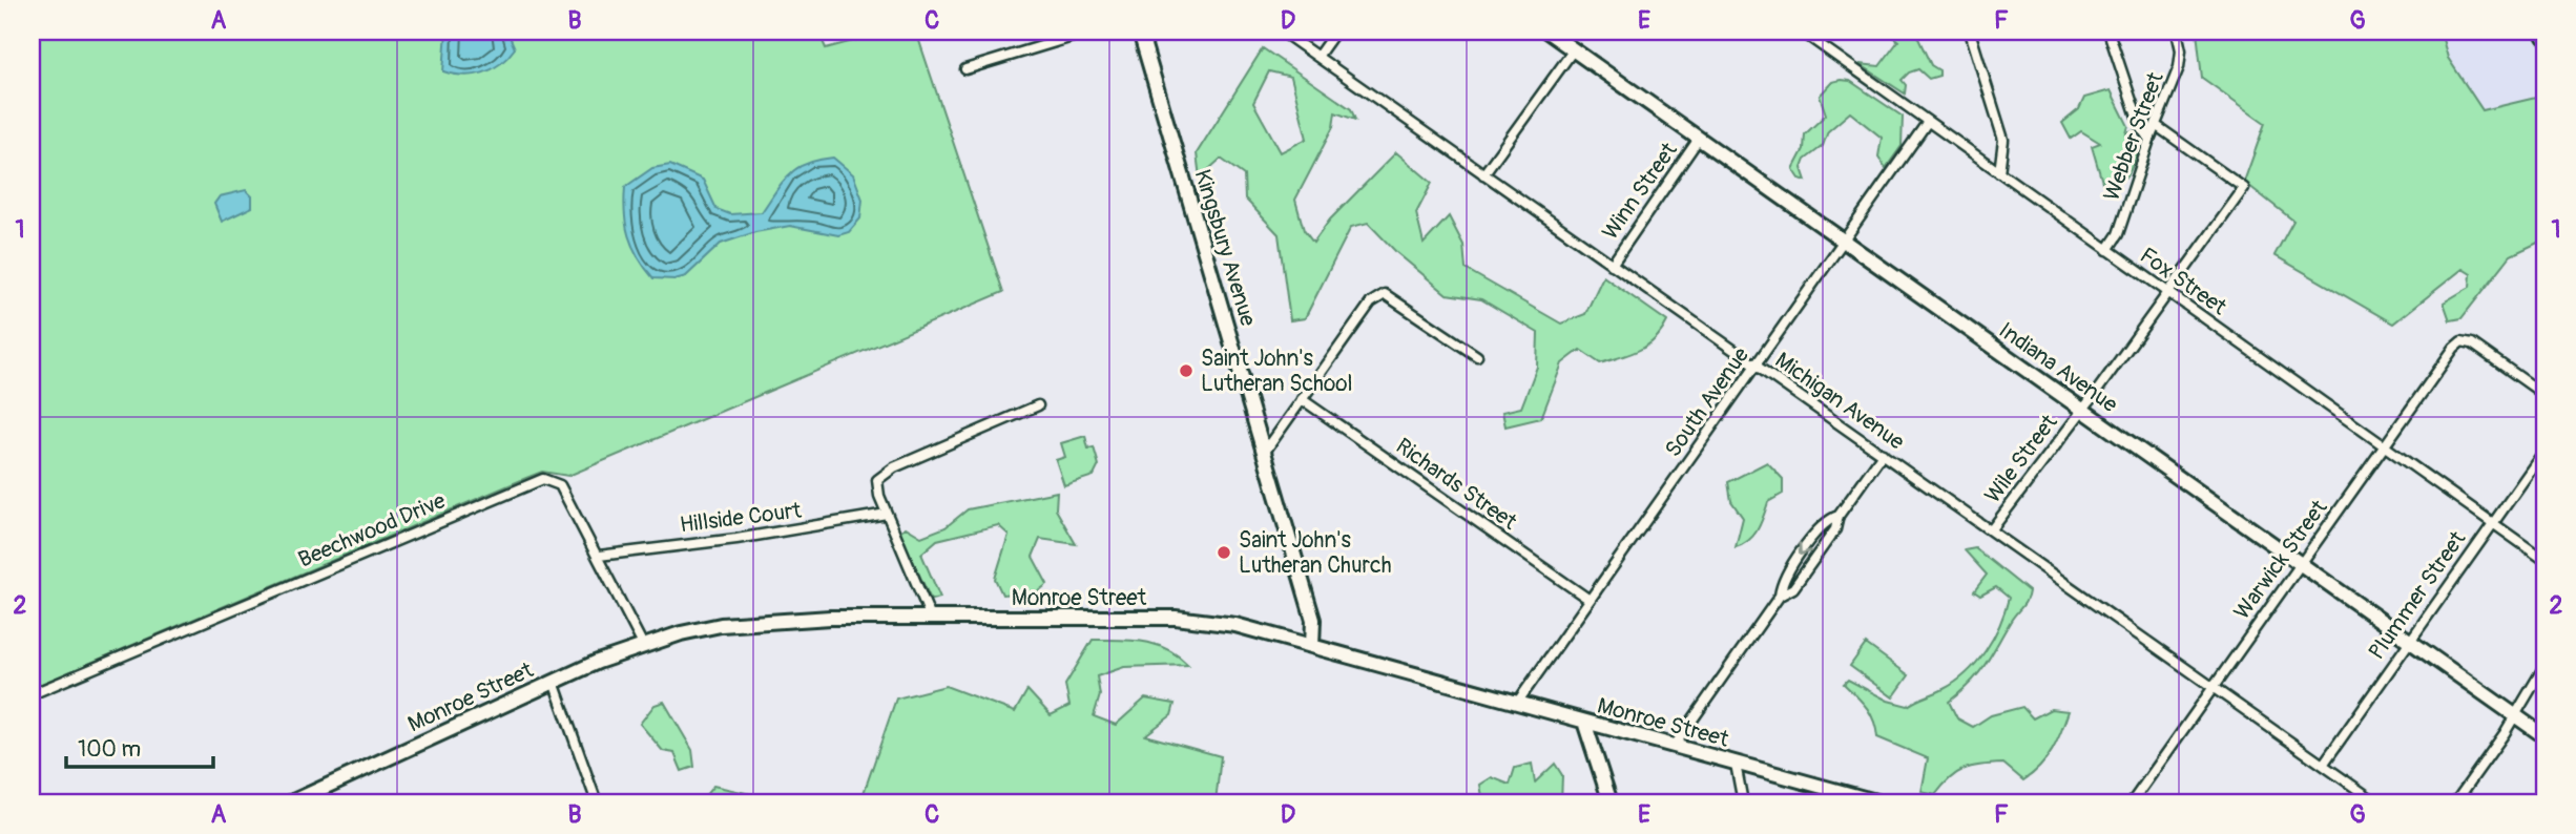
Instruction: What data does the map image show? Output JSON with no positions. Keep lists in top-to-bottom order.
{
  "streets": {
    "main road": ["Kingsbury Avenue", "Indiana Avenue", "Monroe Street"],
    "street": [
      "Webber Street",
      "Winn Street",
      "Fox Street",
      "Michigan Avenue",
      "South Avenue",
      "Wile Street",
      "Richards Street",
      "Hillside Court",
      "Beechwood Drive",
      "Warwick Street",
      "Plummer Street"
    ]
  },
  "crossings": [
    ["Webber Street", "Fox Street"],
    ["Winn Street", "Indiana Avenue"],
    ["Winn Street", "Michigan Avenue"],
    ["Kingsbury Avenue", "Monroe Street"],
    ["Fox Street", "South Avenue"],
    ["Fox Street", "Warwick Street"],
    ["Fox Street", "Plummer Street"],
    ["Indiana Avenue", "South Avenue"],
    ["Indiana Avenue", "Wile Street"],
    ["Indiana Avenue", "Warwick Street"],
    ["Indiana Avenue", "Plummer Street"],
    ["Michigan Avenue", "South Avenue"],
    ["Michigan Avenue", "Wile Street"],
    ["Michigan Avenue", "Warwick Street"],
    ["Michigan Avenue", "Plummer Street"],
    ["South Avenue", "Richards Street"],
    ["South Avenue", "Monroe Street"],
    ["Hillside Court", "Beechwood Drive"],
    ["Beechwood Drive", "Monroe Street"]
  ],
  "places": ["Saint John's Lutheran School", "Saint John's Lutheran Church"],
  "scale_bar": "100 m",
  "grid": {
    "columns": [
      "A",
      "B",
      "C",
      "D",
      "E",
      "F",
      "G"
    ],
    "rows": ["1", "2"]
  }
}
